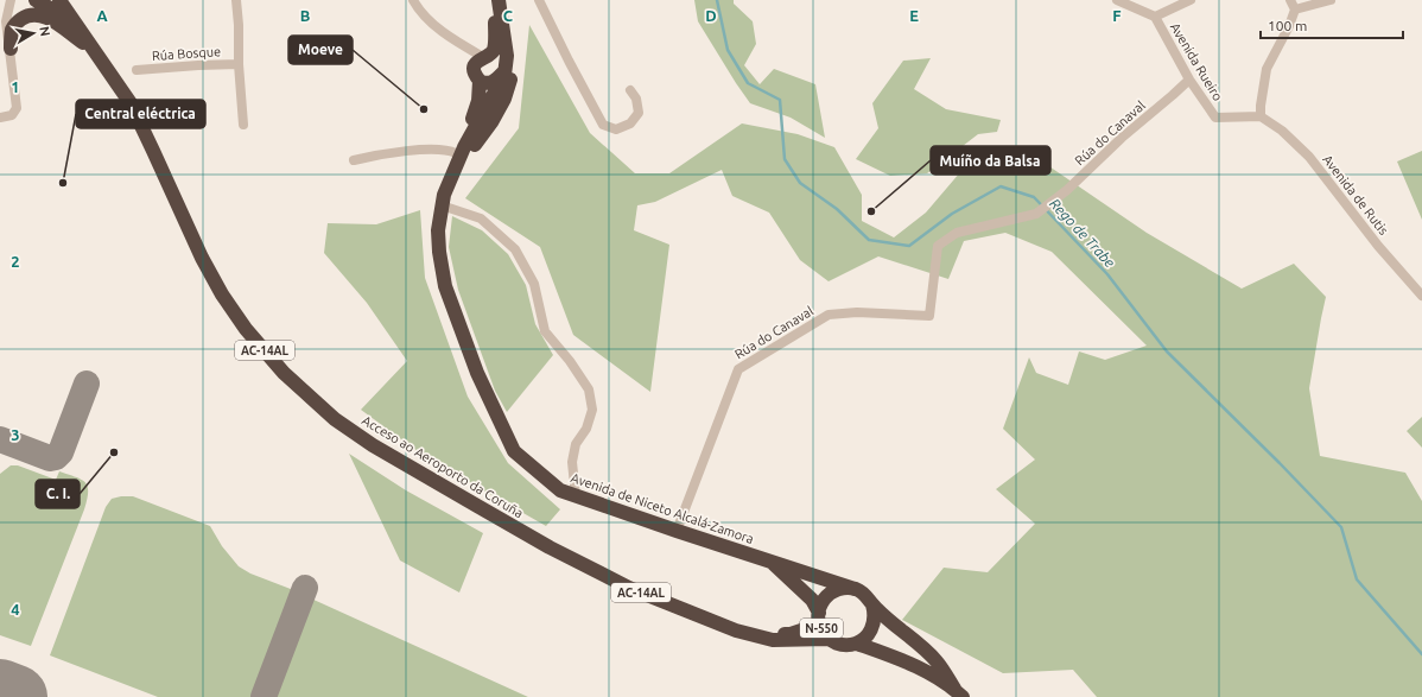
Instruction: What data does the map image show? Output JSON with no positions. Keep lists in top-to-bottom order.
{
  "streets": {
    "highway": [
      "AC-14AL",
      "Acceso ao Aeroporto da Coruña",
      "Avenida de Niceto Alcalá-Zamora",
      "N-550"
    ],
    "street": [
      "Rúa Bosque",
      "Avenida Rueiro",
      "Rúa do Canaval",
      "Avenida de Rutis"
    ]
  },
  "crossings": [
    ["Avenida Rueiro", "Rúa do Canaval"],
    ["Avenida Rueiro", "Avenida de Rutis"],
    ["Rúa do Canaval", "Avenida de Niceto Alcalá-Zamora"],
    ["AC-14AL", "Acceso ao Aeroporto da Coruña"],
    ["Acceso ao Aeroporto da Coruña", "Avenida de Niceto Alcalá-Zamora"],
    ["Acceso ao Aeroporto da Coruña", "N-550"],
    ["Avenida de Niceto Alcalá-Zamora", "N-550"]
  ],
  "water": ["Rego de Trabe"],
  "places": [
    "Moeve",
    "Central eléctrica",
    "Muíño da Balsa",
    "C. I."
  ],
  "scale_bar": "100 m",
  "north": "right",
  "grid": {
    "columns": [
      "A",
      "B",
      "C",
      "D",
      "E",
      "F"
    ],
    "rows": [
      "1",
      "2",
      "3",
      "4"
    ]
  }
}
